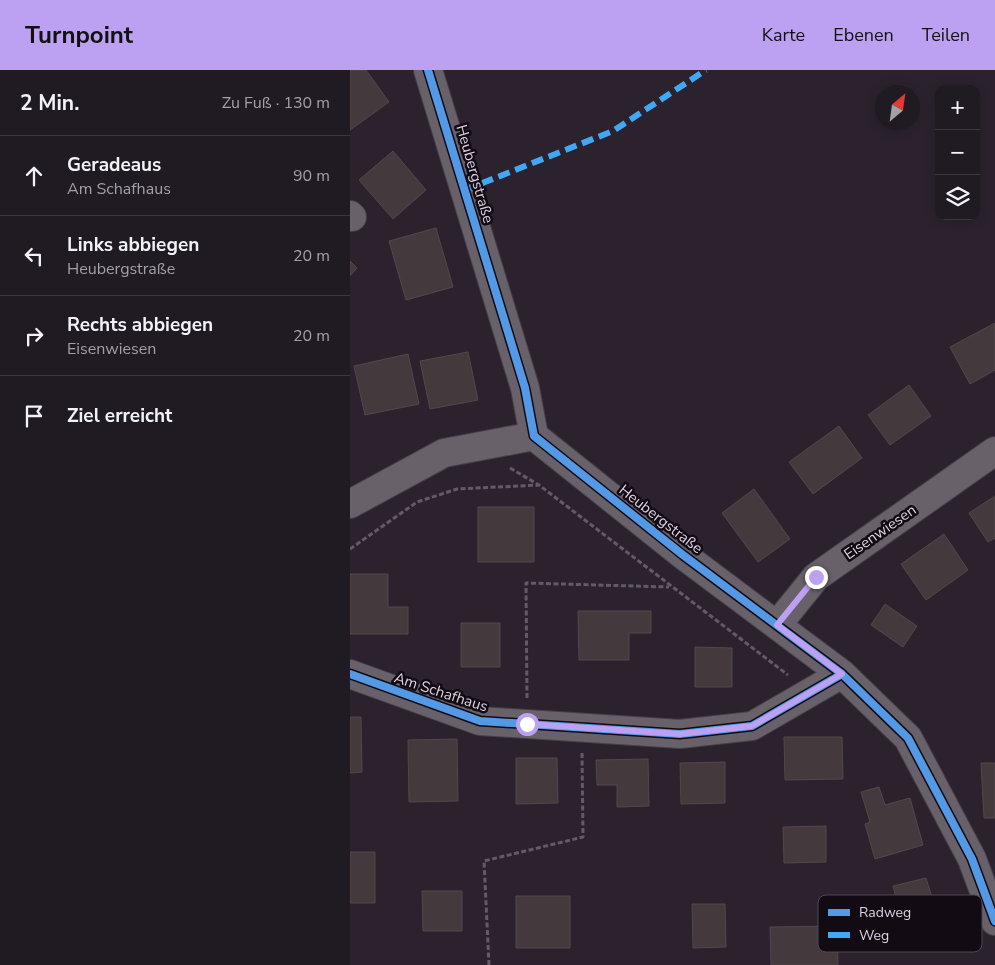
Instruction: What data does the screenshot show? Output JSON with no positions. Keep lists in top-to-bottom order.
{
  "streets": {
    "street": ["Heubergstraße", "Eisenwiesen", "Am Schafhaus"]
  },
  "crossings": [
    ["Heubergstraße", "Eisenwiesen"],
    ["Heubergstraße", "Am Schafhaus"]
  ],
  "legend": ["Radweg", "Weg"],
  "north": "top right",
  "page": {
    "header": "Turnpoint",
    "nav": ["Karte", "Ebenen", "Teilen"],
    "heading": ["2 Min.", "Zu Fuß · 130 m"],
    "map_buttons": ["+", "−"],
    "list": [
      ["Geradeaus", "Am Schafhaus", "90 m"],
      ["Links abbiegen", "Heubergstraße", "20 m"],
      ["Rechts abbiegen", "Eisenwiesen", "20 m"],
      "Ziel erreicht"
    ]
  }
}
